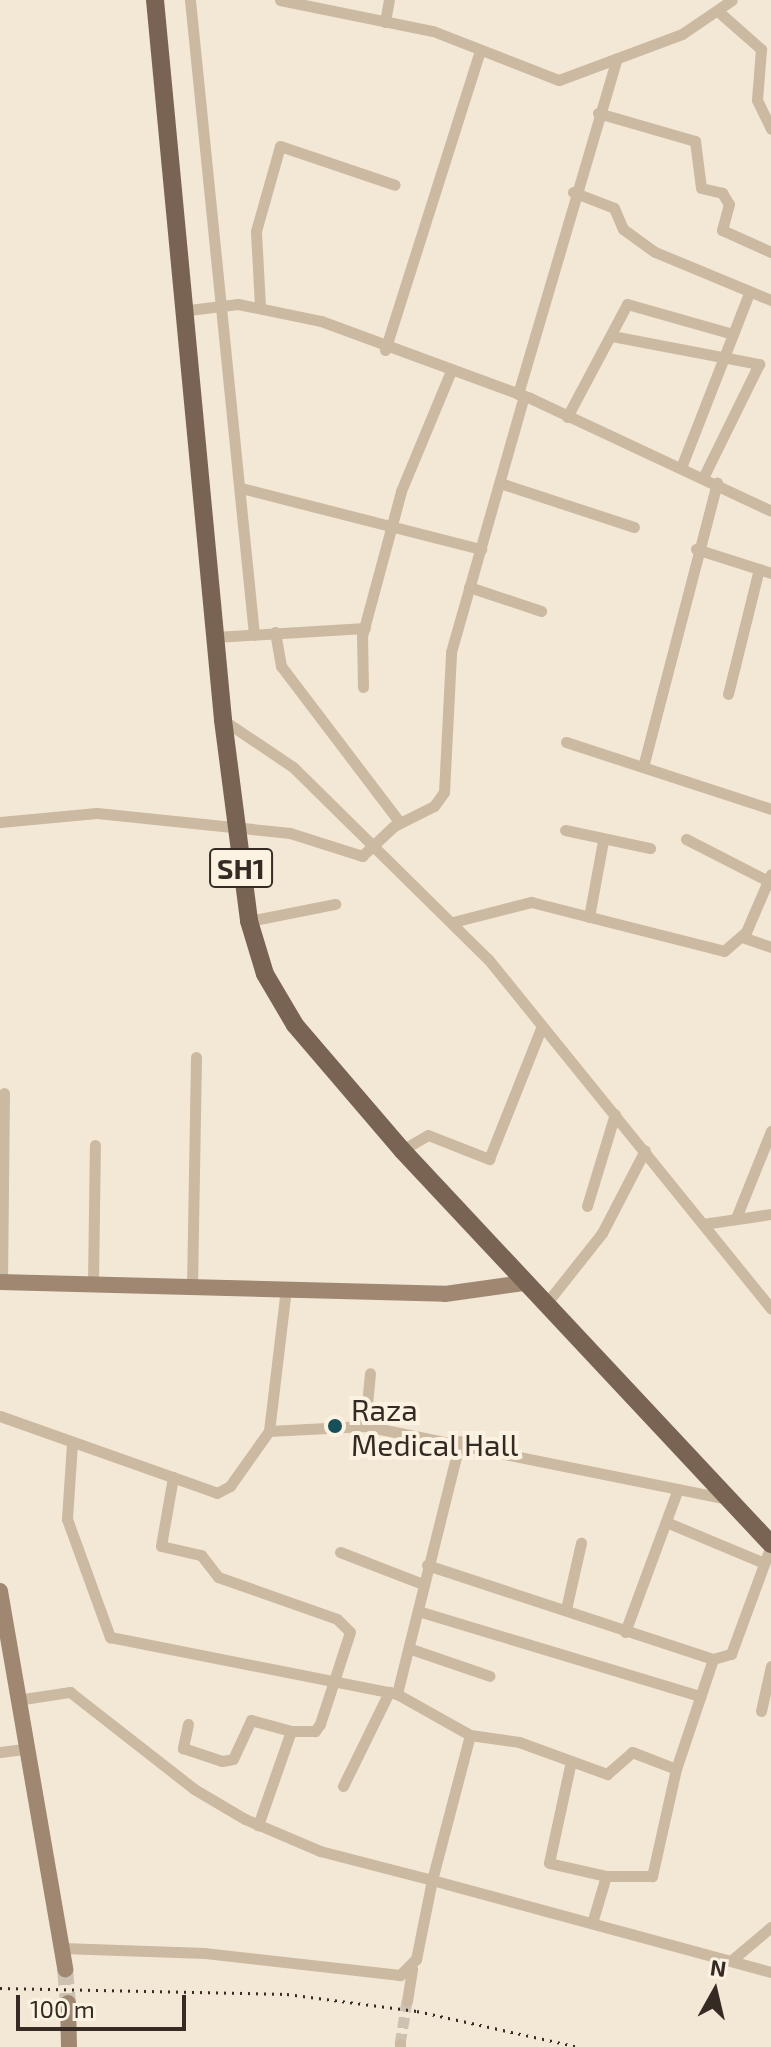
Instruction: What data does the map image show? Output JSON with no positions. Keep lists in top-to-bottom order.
{
  "streets": {
    "main road": ["SH1"]
  },
  "places": ["Raza Medical Hall"],
  "scale_bar": "100 m",
  "north": "top"
}
